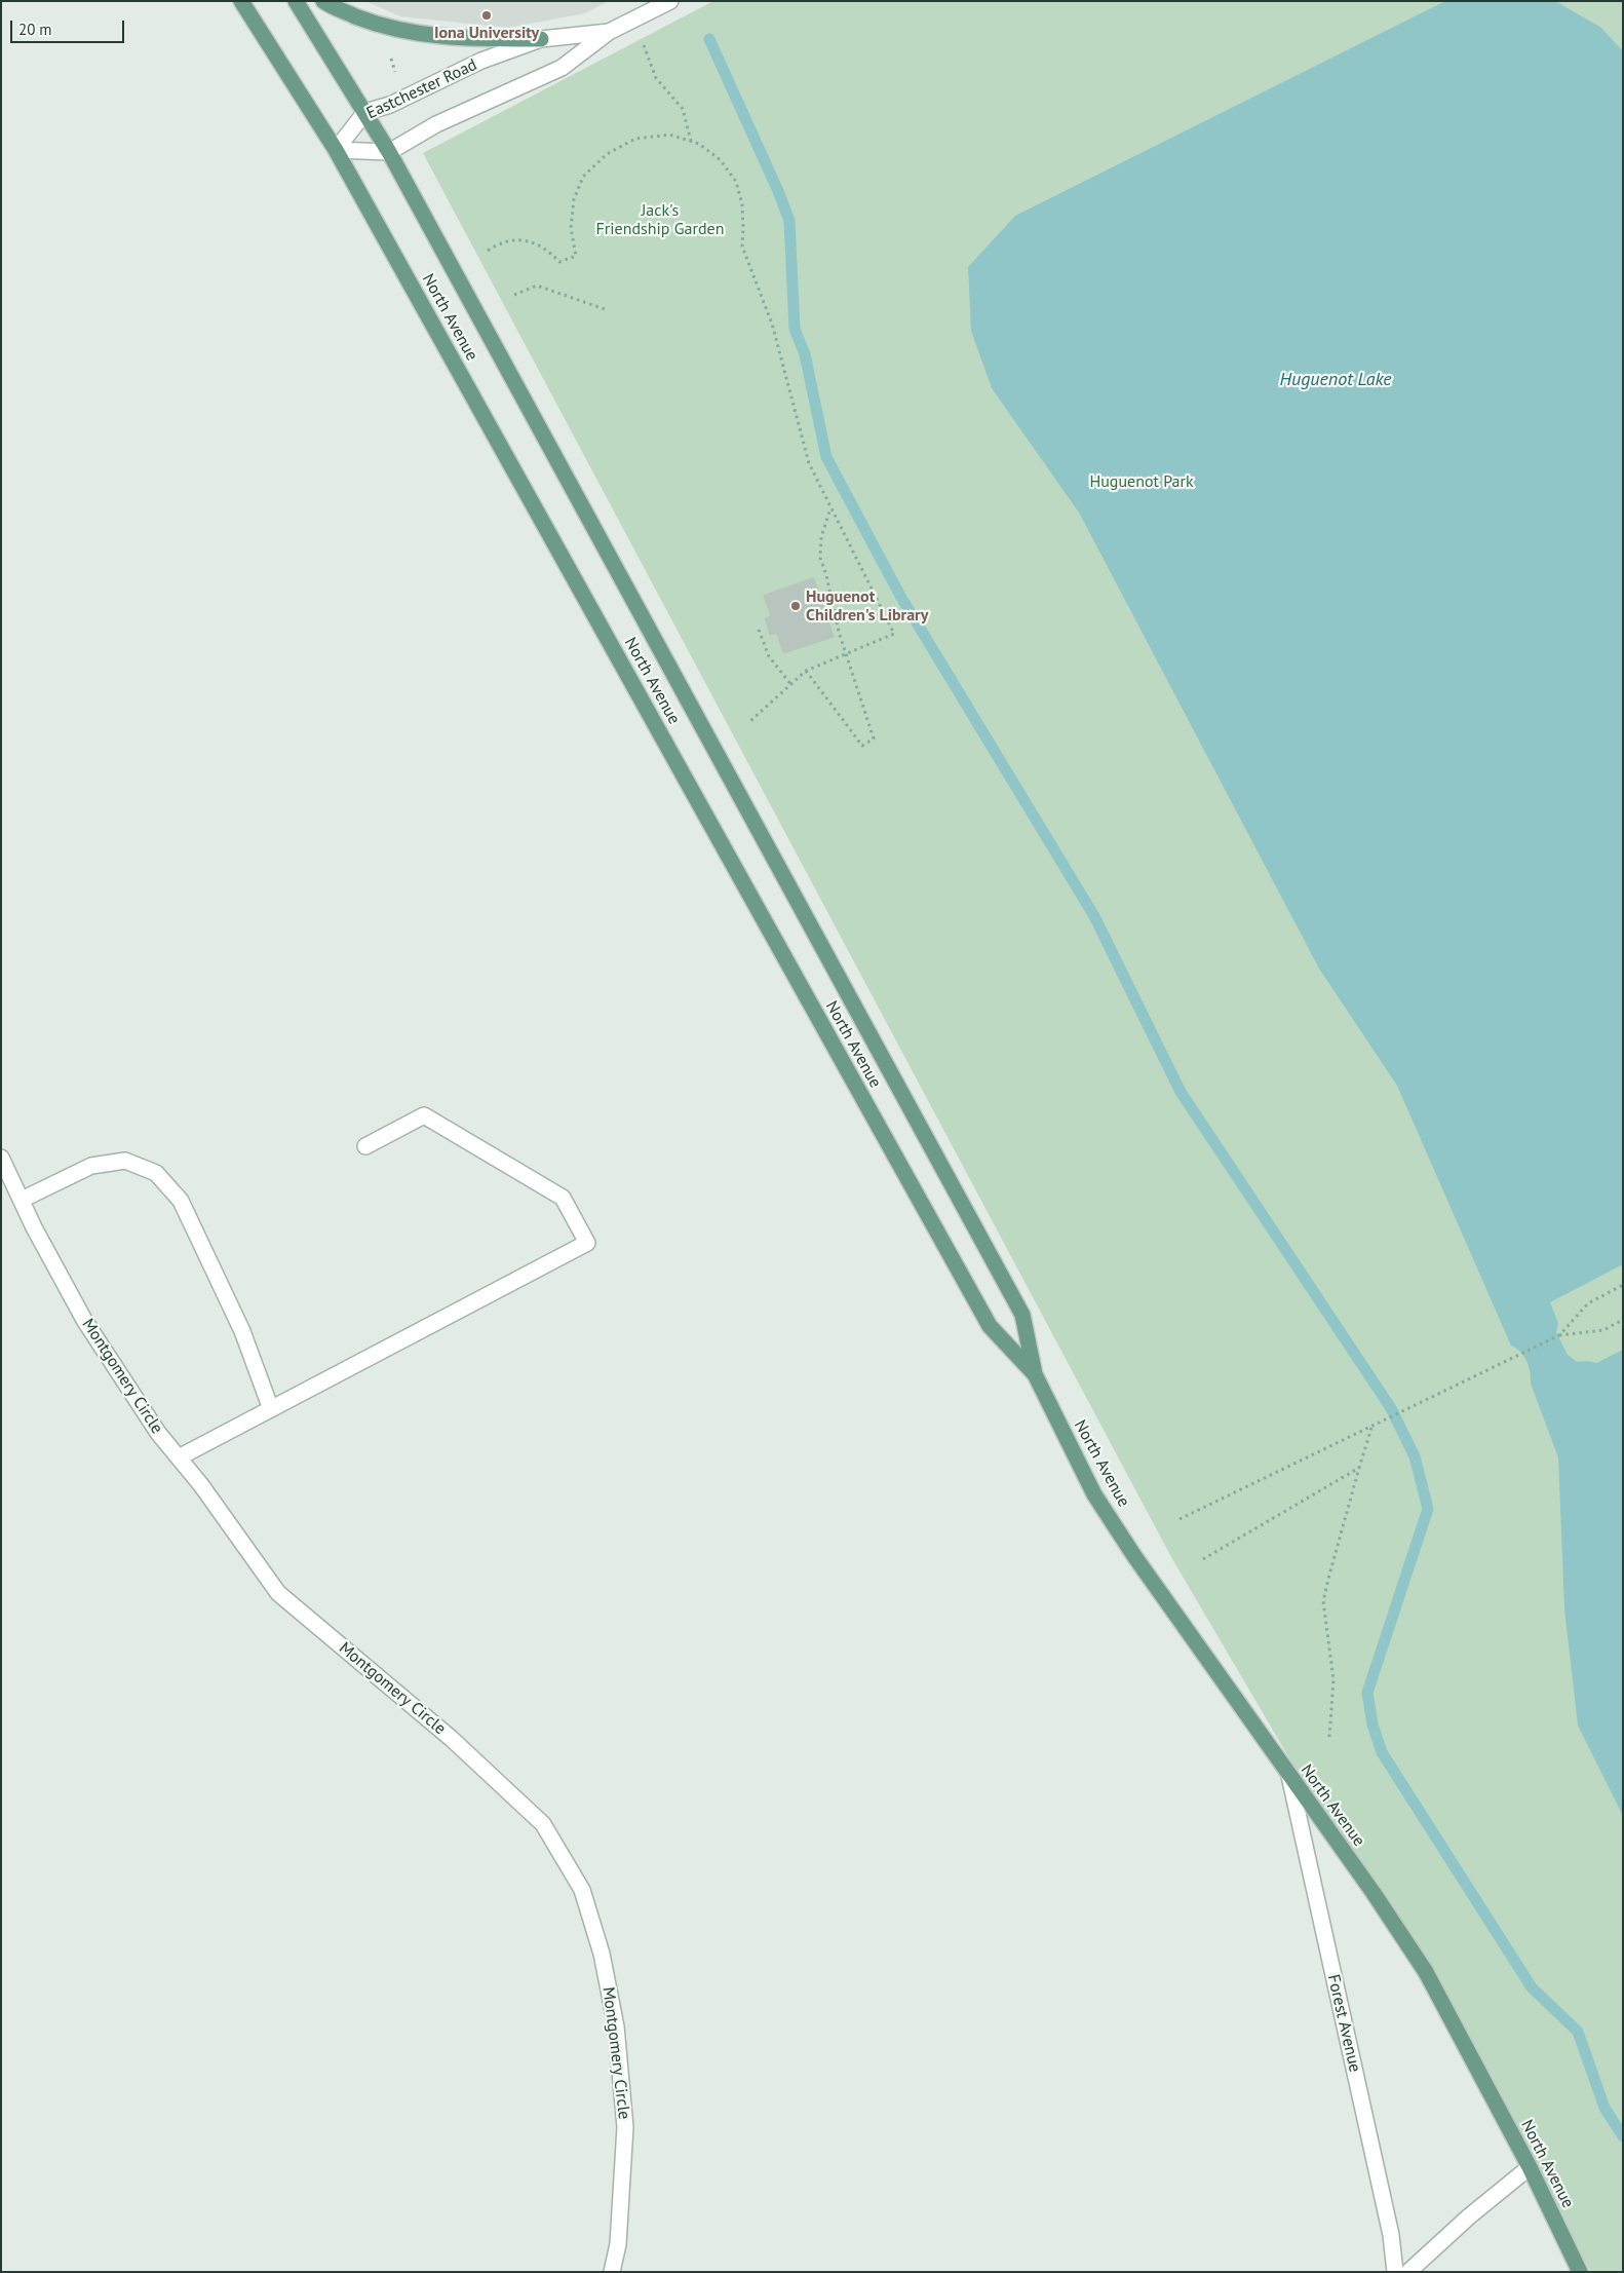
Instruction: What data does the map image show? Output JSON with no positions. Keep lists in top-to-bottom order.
{
  "streets": {
    "main road": ["North Avenue"],
    "street": ["Eastchester Road", "Montgomery Circle", "Forest Avenue"]
  },
  "crossings": [
    ["Eastchester Road", "North Avenue"],
    ["North Avenue", "Forest Avenue"]
  ],
  "water": ["Huguenot Lake"],
  "parks": ["Jack's Friendship Garden", "Huguenot Park"],
  "places": ["Iona University", "Huguenot Children's Library"],
  "scale_bar": "20 m"
}
